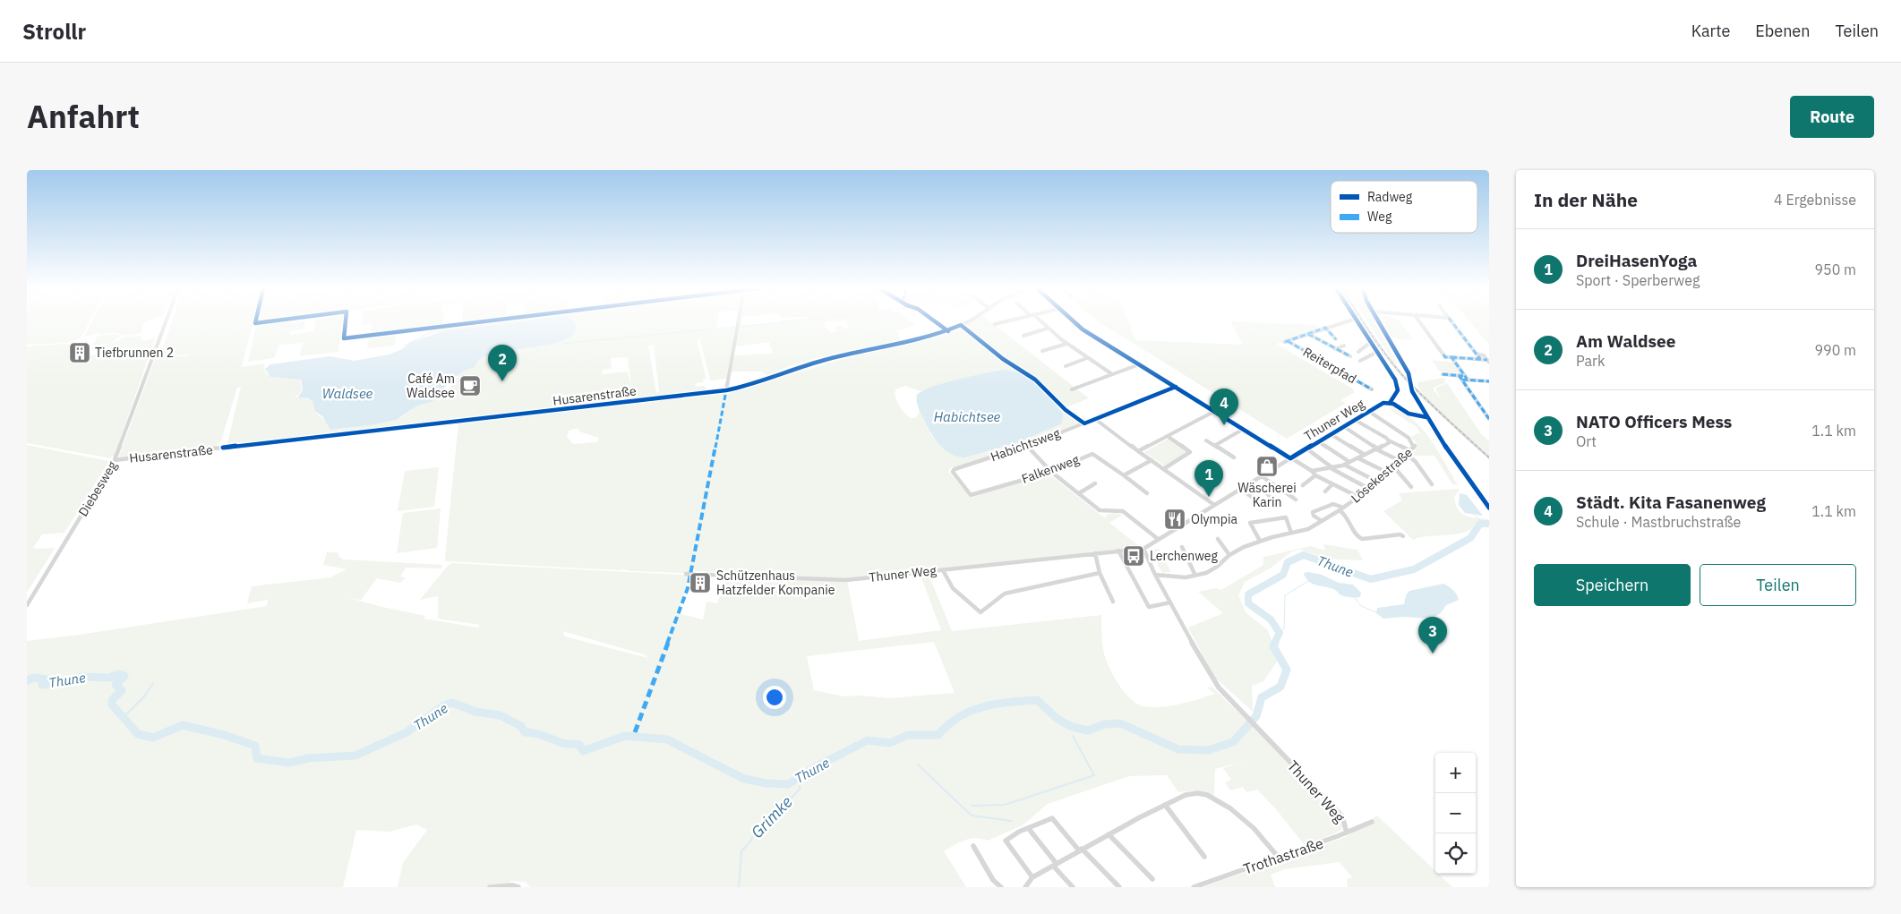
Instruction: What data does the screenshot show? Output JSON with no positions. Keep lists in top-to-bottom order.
{
  "streets": {
    "street": [
      "Reiterpfad",
      "Husarenstraße",
      "Thuner Weg",
      "Habichtsweg",
      "Falkenweg",
      "Lösekestraße",
      "Diebesweg",
      "Trothastraße"
    ]
  },
  "crossings": [
    ["Husarenstraße", "Diebesweg"],
    ["Thuner Weg", "Lösekestraße"],
    ["Thuner Weg", "Trothastraße"],
    ["Habichtsweg", "Falkenweg"]
  ],
  "water": [
    "Waldsee",
    "Habichtsee",
    "Thune",
    "Grimke"
  ],
  "places": {
    "building": ["Tiefbrunnen 2", "Schützenhaus Hatzfelder Kompanie"],
    "cafe": ["Café Am Waldsee"],
    "shop": ["Wäscherei Karin"],
    "restaurant": ["Olympia"],
    "bus stop": ["Lerchenweg"]
  },
  "legend": ["Radweg", "Weg"],
  "page": {
    "header": "Strollr",
    "nav": ["Karte", "Ebenen", "Teilen"],
    "title": "Anfahrt",
    "buttons": [
      "Route",
      ["Speichern", "Teilen"]
    ],
    "heading": ["In der Nähe", "4 Ergebnisse"],
    "list": [
      {
        "mark": "1",
        "name": "DreiHasenYoga",
        "note": "Sport · Sperberweg",
        "value": "950 m"
      },
      {
        "mark": "2",
        "name": "Am Waldsee",
        "note": "Park",
        "value": "990 m"
      },
      {
        "mark": "3",
        "name": "NATO Officers Mess",
        "note": "Ort",
        "value": "1.1 km"
      },
      {
        "mark": "4",
        "name": "Städt. Kita Fasanenweg",
        "note": "Schule · Mastbruchstraße",
        "value": "1.1 km"
      }
    ],
    "pins": [
      "2",
      "4",
      "1",
      "3"
    ],
    "map_buttons": ["+", "−"]
  }
}
